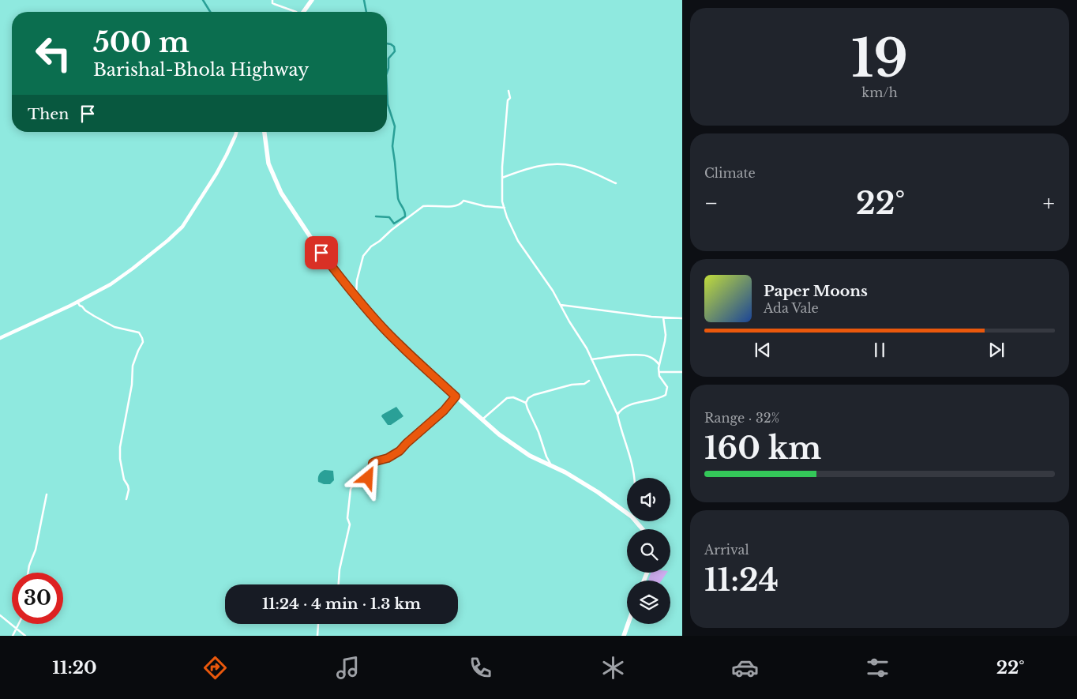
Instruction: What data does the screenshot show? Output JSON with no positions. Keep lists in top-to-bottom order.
{
  "page": {
    "tile": [
      ["19", "km/h"],
      "Climate",
      ["Range · 32%", "160 km"],
      ["Arrival", "11:24"]
    ],
    "turn": ["500 m", "Barishal-Bhola Highway"],
    "then": "Then",
    "heat": ["−", "22°", "+"],
    "song": ["Paper Moons", "Ada Vale"],
    "limit": "30",
    "trip": "11:24 · 4 min · 1.3 km",
    "tabs": ["11:20", "22°"]
  }
}
